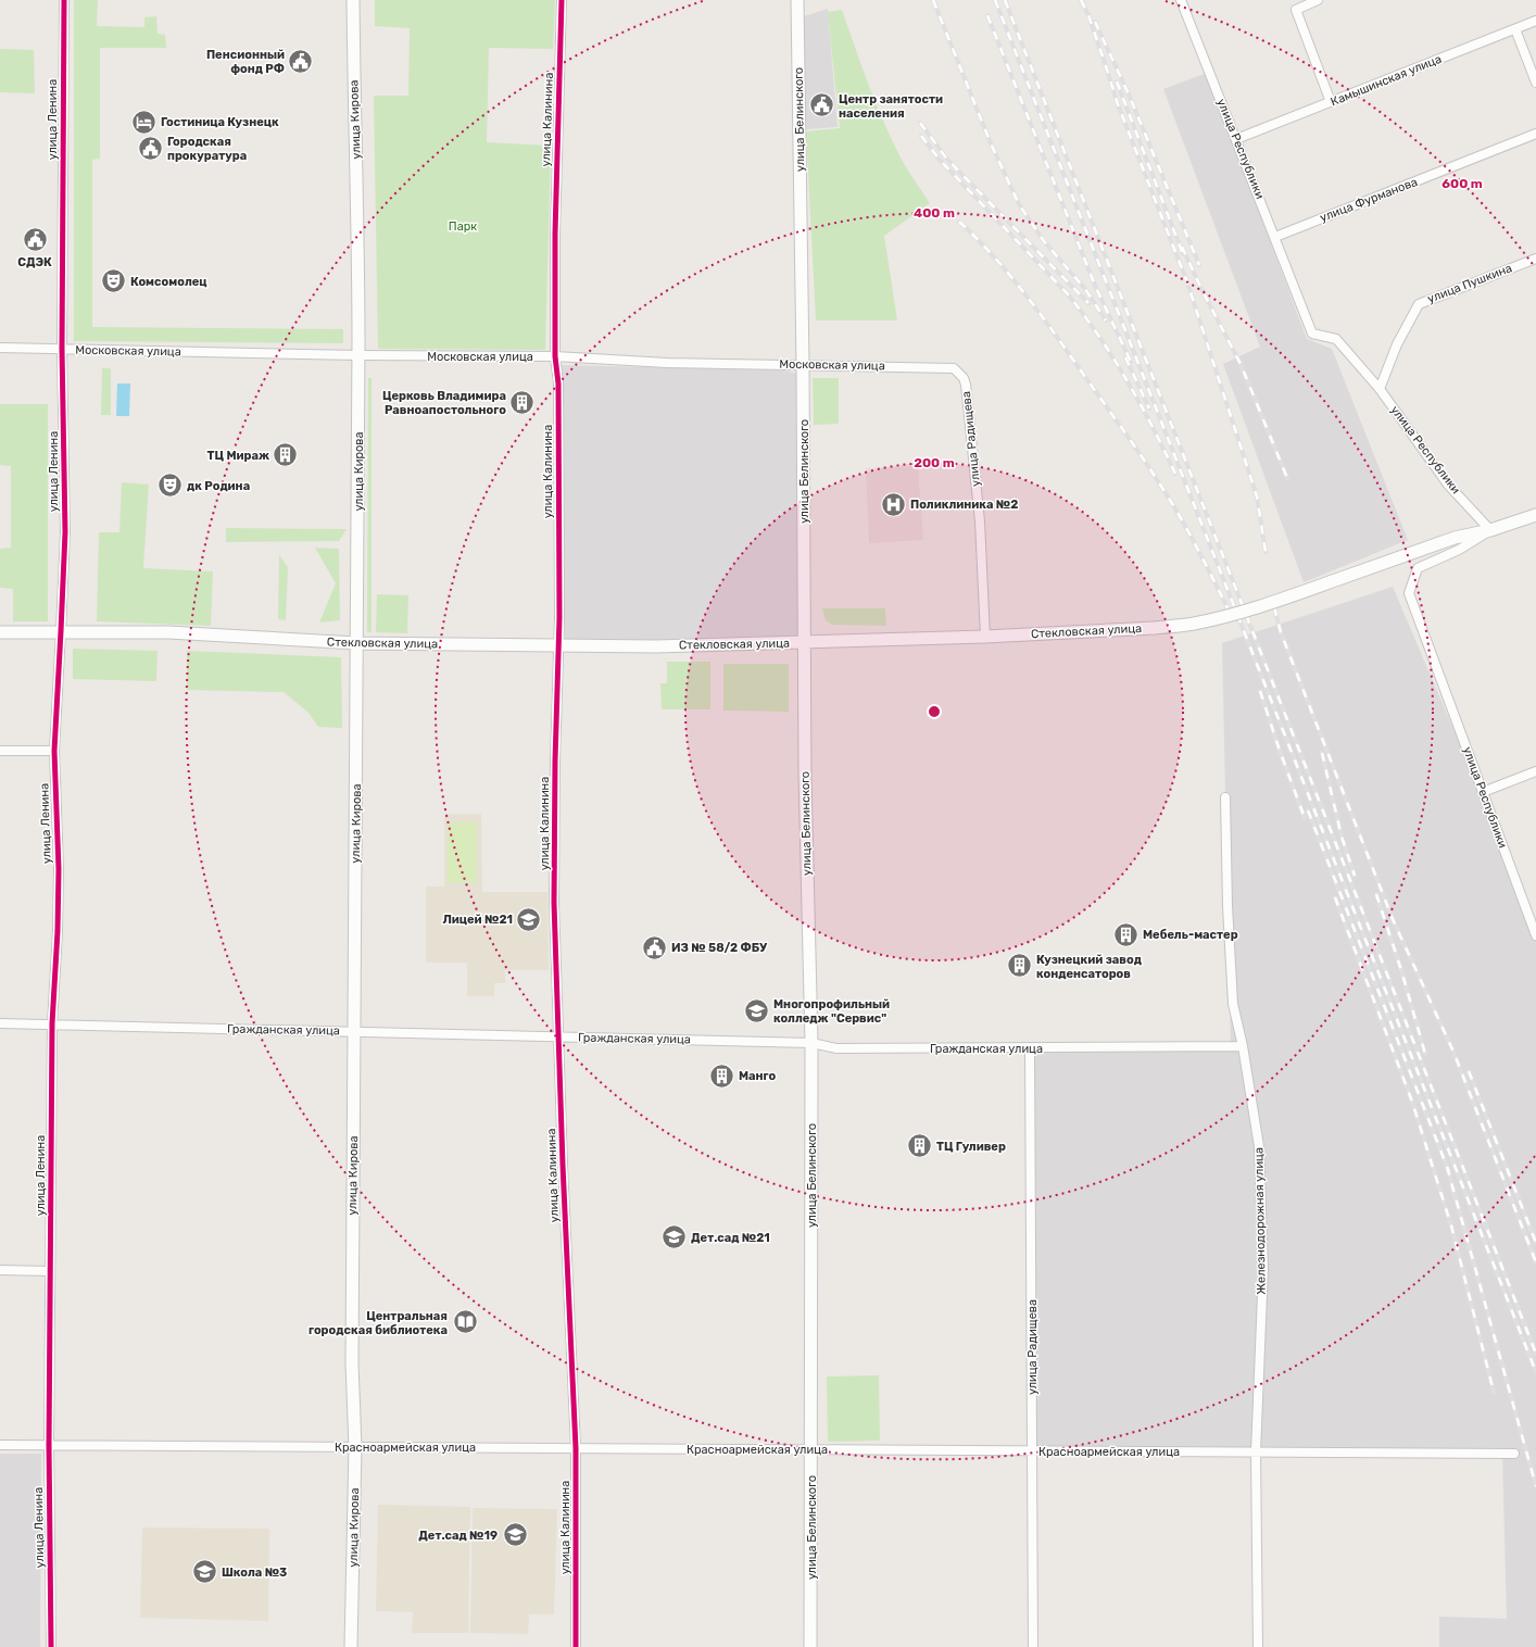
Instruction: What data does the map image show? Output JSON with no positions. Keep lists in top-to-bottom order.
{
  "streets": {
    "street": [
      "Камышинская улица",
      "улица Ленина",
      "улица Кирова",
      "улица Калинина",
      "улица Белинского",
      "улица Республики",
      "улица Фурманова",
      "улица Пушкина",
      "Московская улица",
      "улица Радищева",
      "Стекловская улица",
      "Гражданская улица",
      "Железнодорожная улица",
      "Красноармейская улица"
    ]
  },
  "crossings": [
    ["Камышинская улица", "улица Республики"],
    ["улица Ленина", "Московская улица"],
    ["улица Ленина", "Стекловская улица"],
    ["улица Ленина", "Гражданская улица"],
    ["улица Ленина", "Красноармейская улица"],
    ["улица Кирова", "Московская улица"],
    ["улица Кирова", "Стекловская улица"],
    ["улица Кирова", "Гражданская улица"],
    ["улица Кирова", "Красноармейская улица"],
    ["улица Калинина", "Московская улица"],
    ["улица Калинина", "Стекловская улица"],
    ["улица Калинина", "Гражданская улица"],
    ["улица Калинина", "Красноармейская улица"],
    ["улица Белинского", "Московская улица"],
    ["улица Белинского", "Стекловская улица"],
    ["улица Белинского", "Гражданская улица"],
    ["улица Белинского", "Красноармейская улица"],
    ["улица Республики", "улица Фурманова"],
    ["улица Республики", "улица Пушкина"],
    ["улица Республики", "Стекловская улица"],
    ["Московская улица", "улица Радищева"],
    ["улица Радищева", "Стекловская улица"],
    ["улица Радищева", "Гражданская улица"],
    ["улица Радищева", "Красноармейская улица"],
    ["Гражданская улица", "Железнодорожная улица"],
    ["Железнодорожная улица", "Красноармейская улица"]
  ],
  "parks": ["Парк"],
  "places": {
    "public building": [
      "Пенсионный фонд РФ",
      "Центр занятости населения",
      "Городская прокуратура",
      "СДЭК",
      "ИЗ № 58/2 ФБУ"
    ],
    "hotel": ["Гостиница Кузнецк"],
    "theatre": ["Комсомолец", "дк Родина"],
    "building": [
      "Церковь Владимира Равноапостольного",
      "ТЦ Мираж",
      "Мебель-мастер",
      "Кузнецкий завод конденсаторов",
      "Манго",
      "ТЦ Гуливер"
    ],
    "hospital": ["Поликлиника №2"],
    "school or university": [
      "Лицей №21",
      "Многопрофильный колледж \"Сервис\"",
      "Дет.сад №21",
      "Дет.сад №19",
      "Школа №3"
    ],
    "library": ["Центральная городская библиотека"]
  },
  "rings": ["600 m", "400 m", "200 m"]
}
